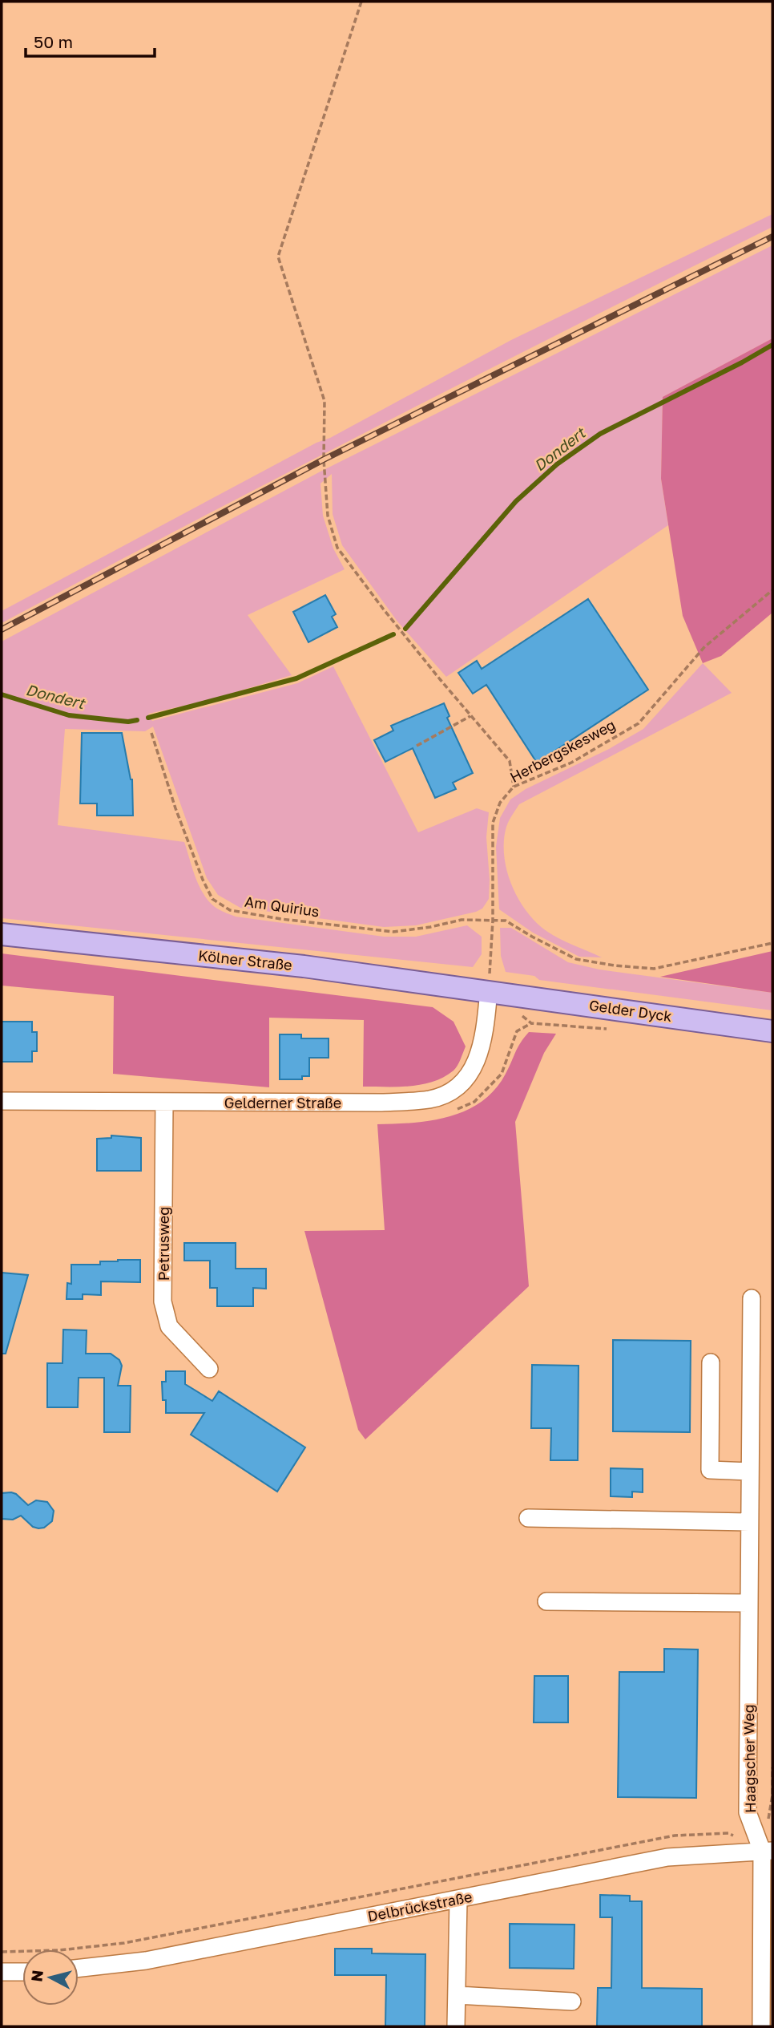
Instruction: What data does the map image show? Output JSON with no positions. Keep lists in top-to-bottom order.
{
  "streets": {
    "main road": ["Kölner Straße", "Gelder Dyck"],
    "street": [
      "Gelderner Straße",
      "Petrusweg",
      "Haagscher Weg",
      "Delbrückstraße"
    ],
    "path": ["Herbergskesweg", "Am Quirius"]
  },
  "crossings": [
    ["Herbergskesweg", "Am Quirius"],
    ["Herbergskesweg", "Kölner Straße"],
    ["Herbergskesweg", "Gelder Dyck"],
    ["Herbergskesweg", "Gelderner Straße"],
    ["Kölner Straße", "Gelder Dyck"],
    ["Kölner Straße", "Gelderner Straße"],
    ["Gelder Dyck", "Gelderner Straße"],
    ["Gelderner Straße", "Petrusweg"],
    ["Haagscher Weg", "Delbrückstraße"]
  ],
  "water": ["Dondert"],
  "scale_bar": "50 m",
  "north": "left"
}
